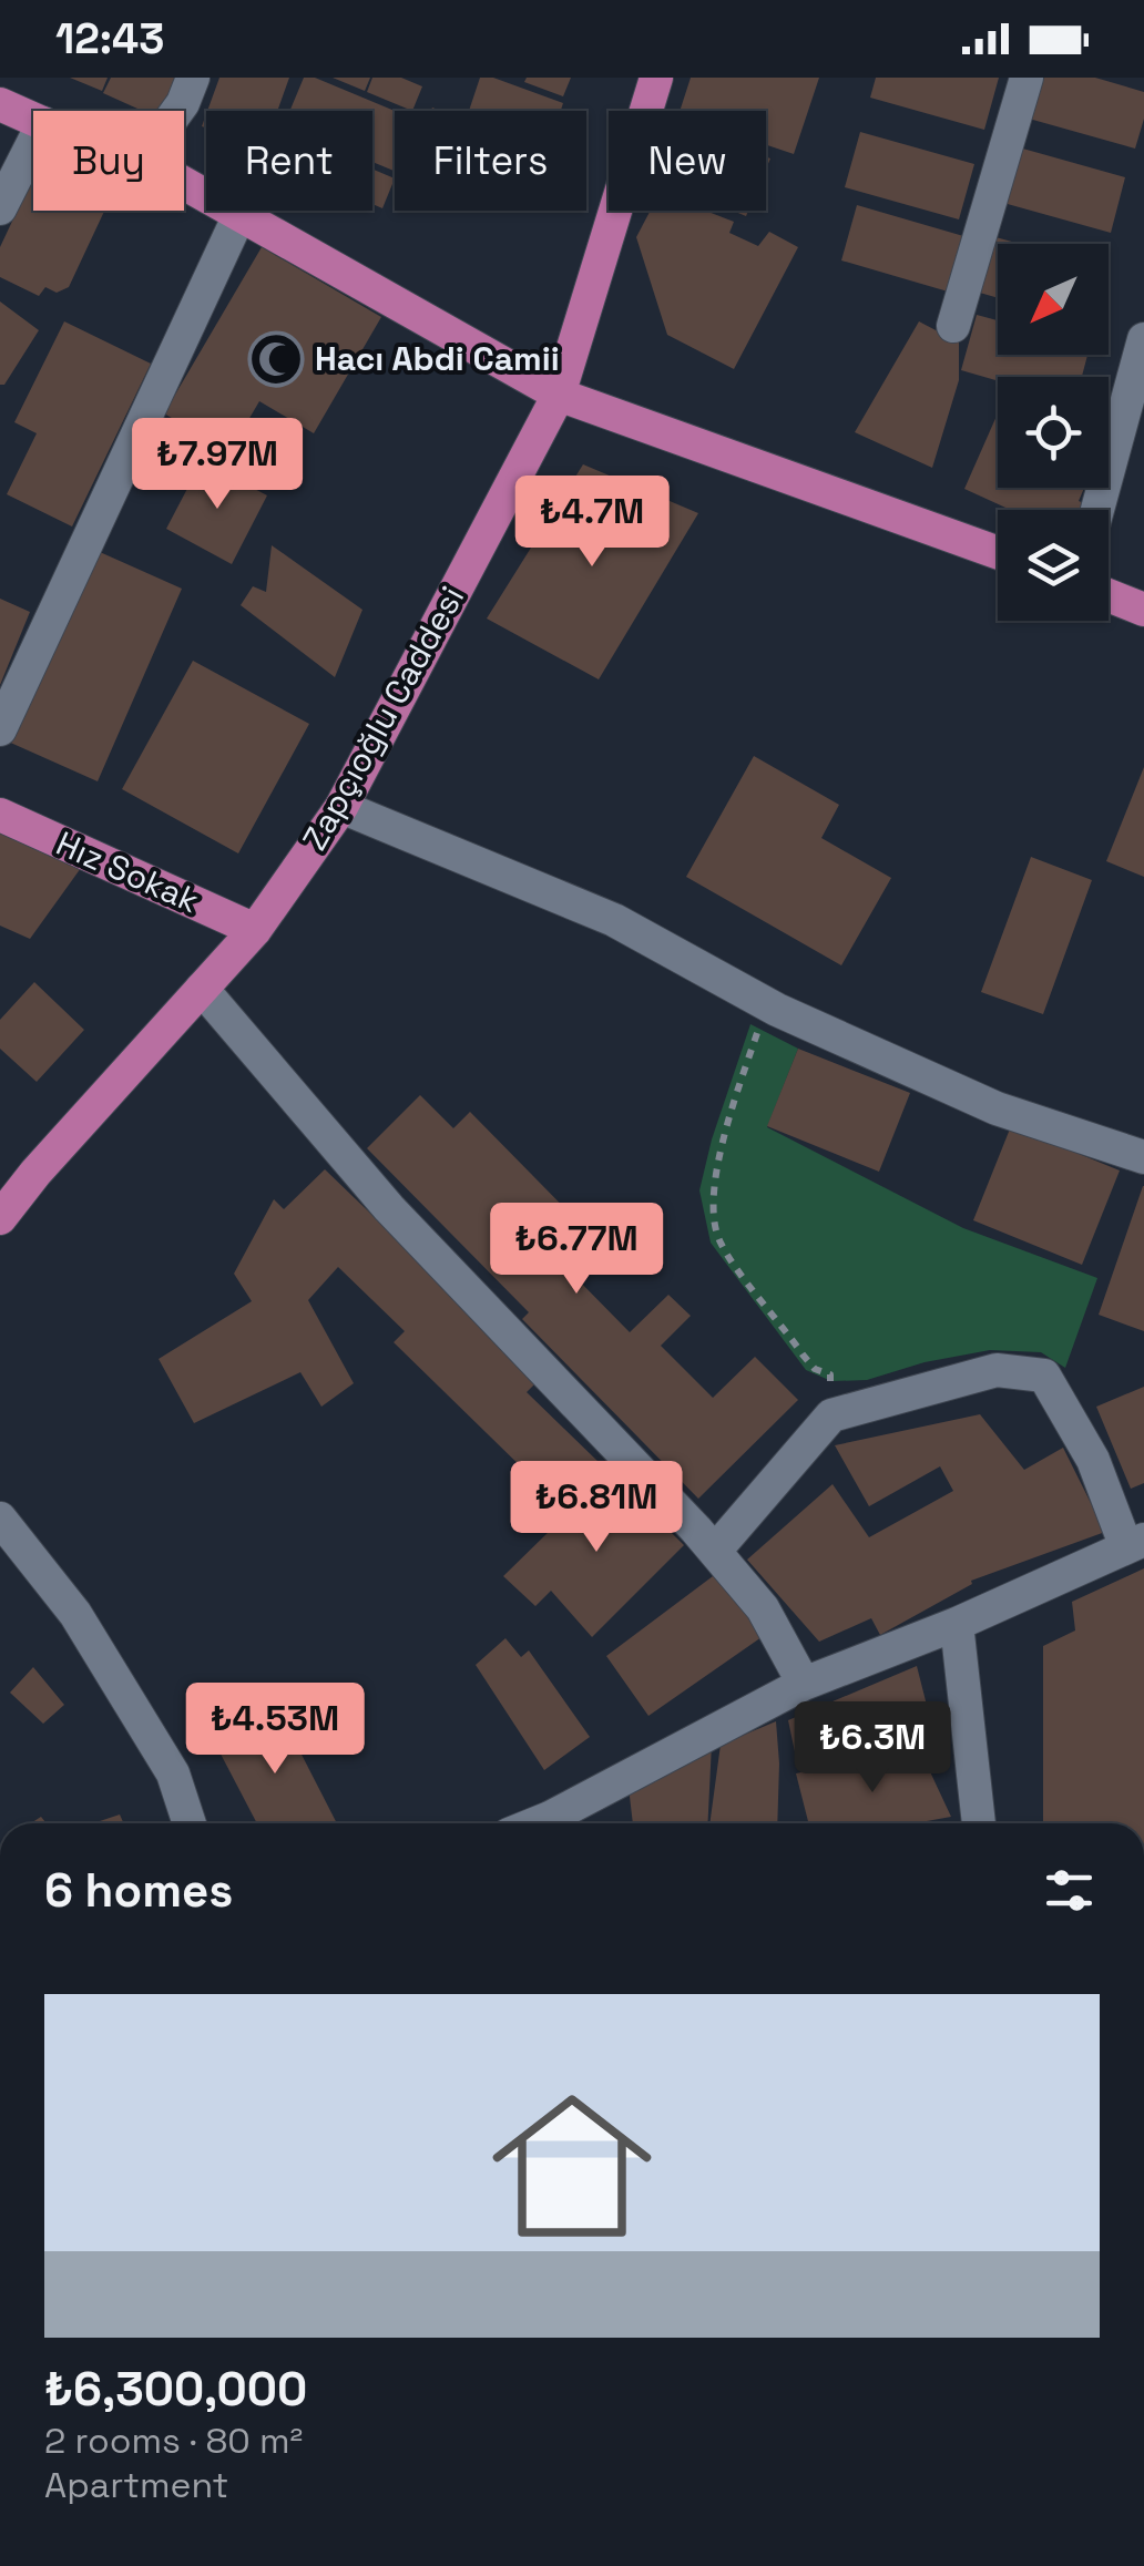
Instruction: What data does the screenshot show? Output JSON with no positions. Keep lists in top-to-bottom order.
{
  "streets": {
    "main road": ["Zapçıoğlu Caddesi", "Hız Sokak"]
  },
  "crossings": [
    ["Zapçıoğlu Caddesi", "Hız Sokak"]
  ],
  "places": {
    "mosque": ["Hacı Abdi Camii"]
  },
  "north": "bottom left",
  "page": {
    "status": "12:43",
    "chip": [
      "Buy",
      "Rent",
      "Filters",
      "New"
    ],
    "price": [
      "₺7.97M",
      "₺4.7M",
      "₺6.77M",
      "₺6.81M",
      "₺4.53M",
      "₺6.3M"
    ],
    "heading": "6 homes",
    "list": [
      {
        "name": "₺6,300,000",
        "note": "2 rooms · 80 m² · Apartment"
      }
    ]
  }
}
